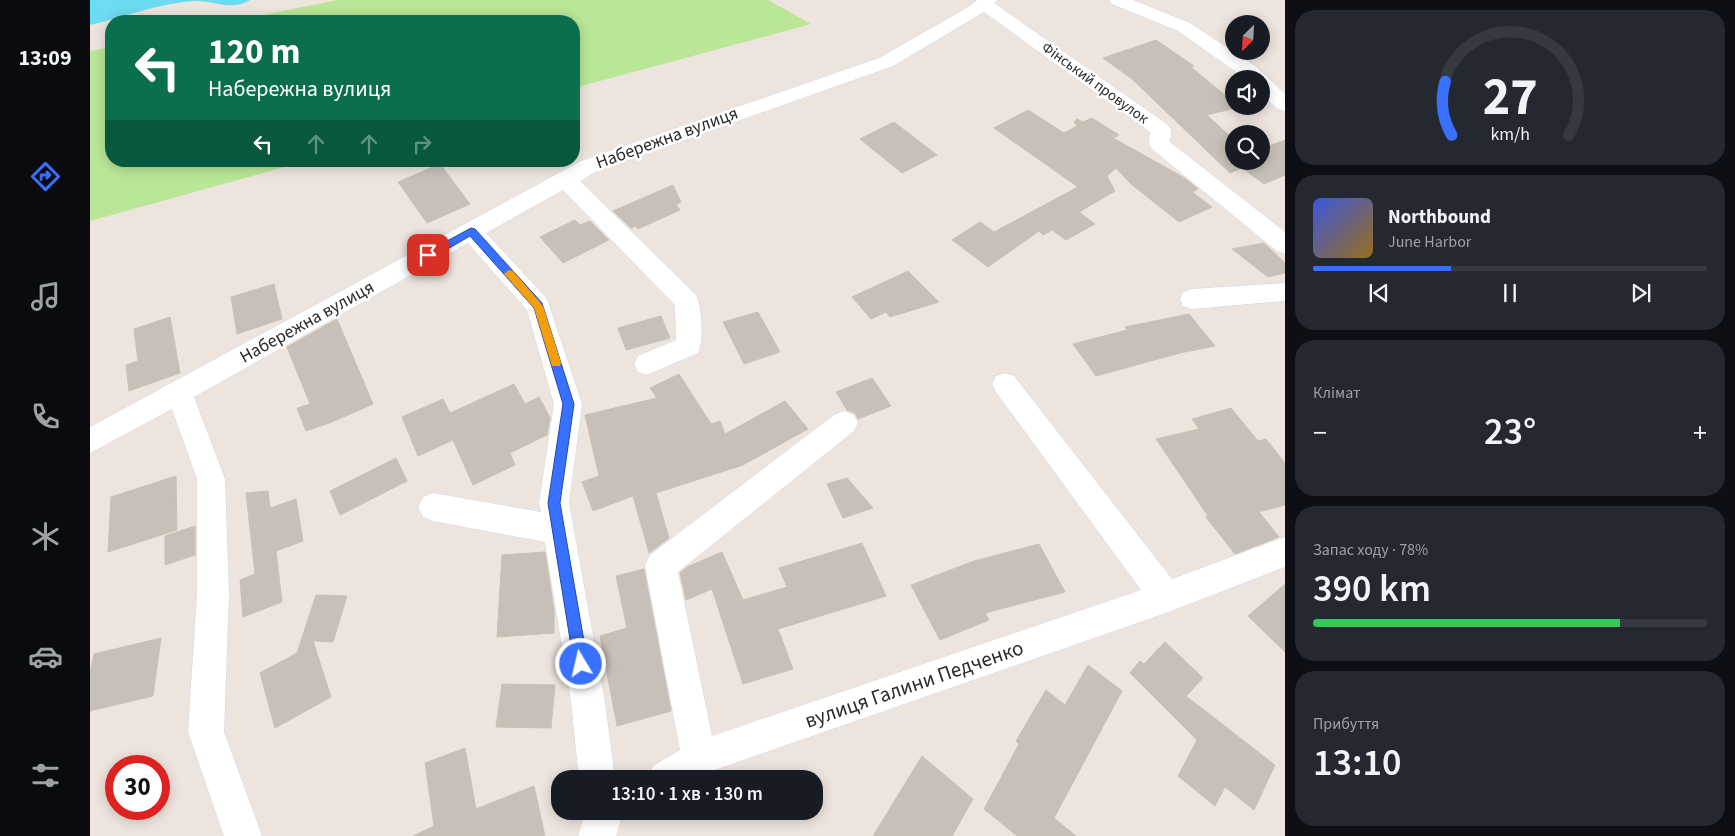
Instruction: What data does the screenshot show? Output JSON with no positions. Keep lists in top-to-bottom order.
{
  "streets": {
    "street": ["Фінський провулок", "Набережна вулиця", "вулиця Галини Педченко"]
  },
  "crossings": [
    ["Фінський провулок", "Набережна вулиця"]
  ],
  "north": "bottom left",
  "page": {
    "tabs": "13:09",
    "turn": ["120 m", "Набережна вулиця"],
    "song": ["Northbound", "June Harbor"],
    "tile": [
      "Клімат",
      ["Запас ходу · 78%", "390 km"],
      ["Прибуття", "13:10"]
    ],
    "heat": ["−", "23°", "+"],
    "limit": "30",
    "trip": "13:10 · 1 хв · 130 m",
    "gauge": ["27", "km/h"]
  }
}
